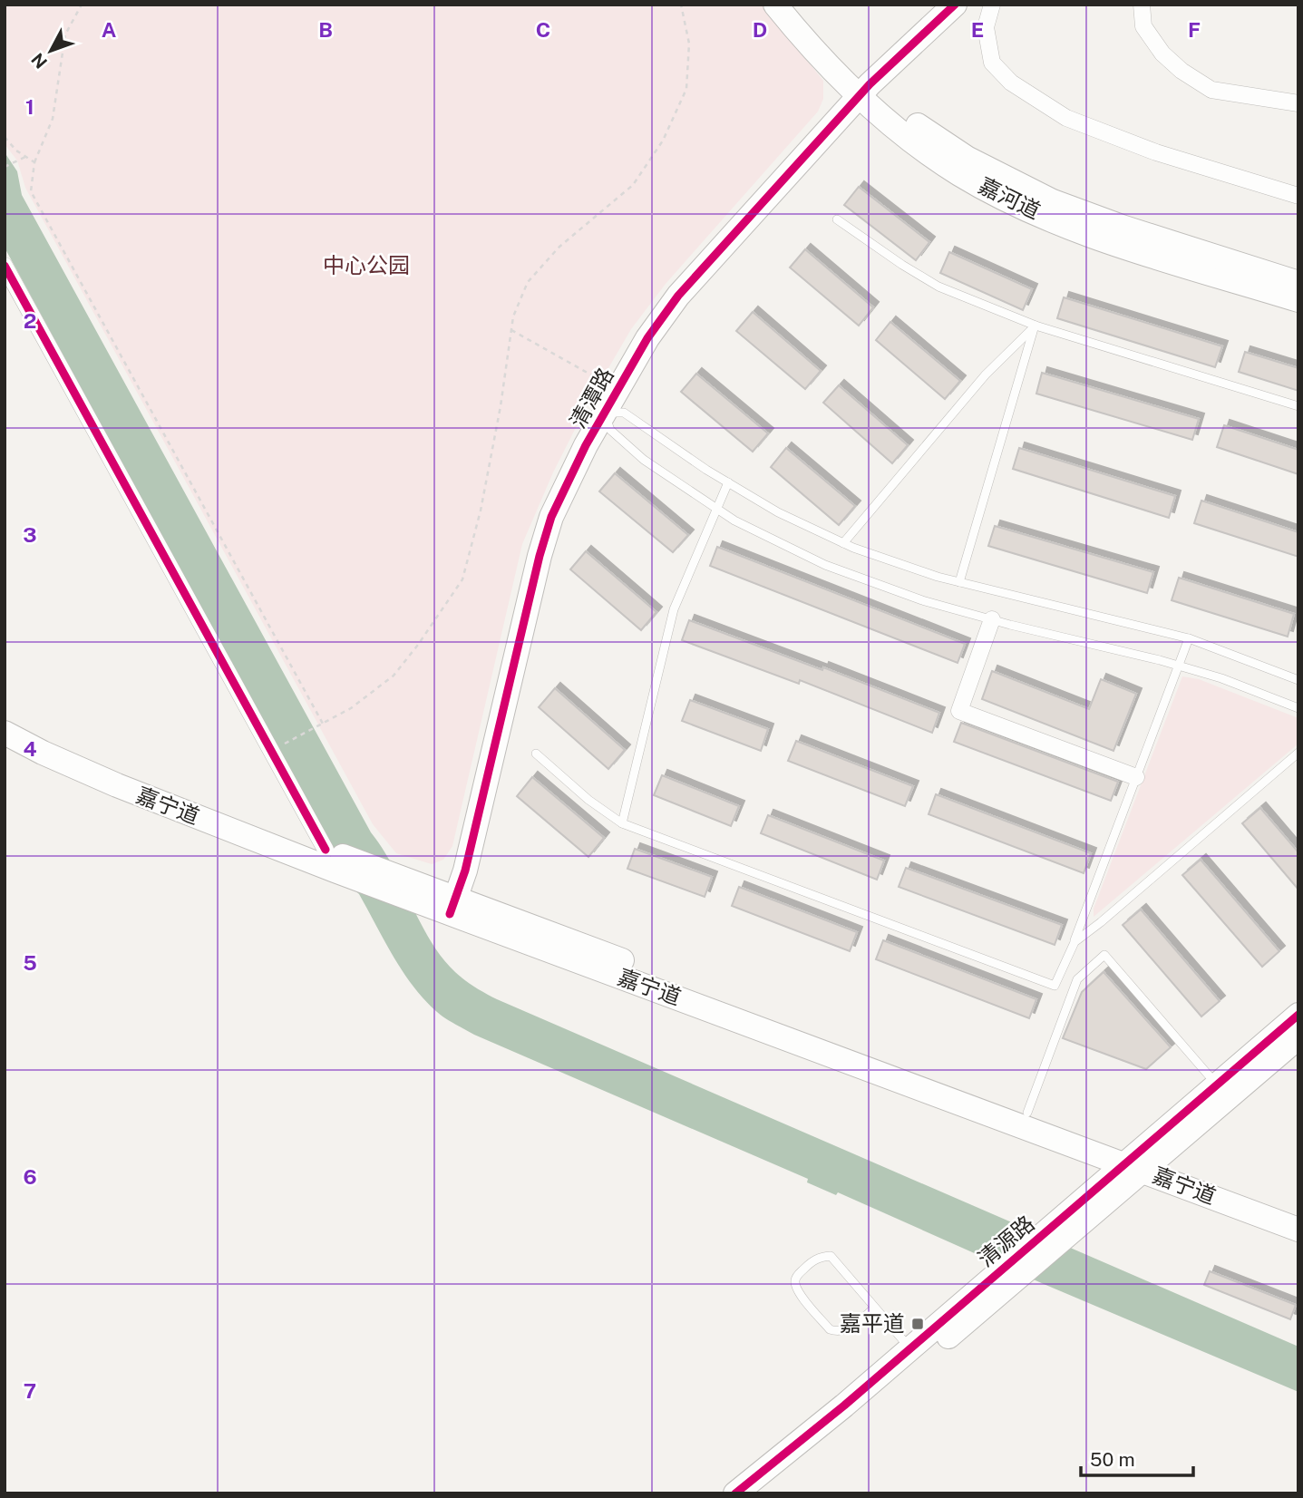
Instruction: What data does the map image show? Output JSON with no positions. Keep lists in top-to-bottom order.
{
  "streets": {
    "street": [
      "嘉河道",
      "清潭路",
      "嘉宁道",
      "清源路"
    ]
  },
  "crossings": [
    ["嘉河道", "清潭路"],
    ["清潭路", "嘉宁道"],
    ["嘉宁道", "清源路"]
  ],
  "parks": ["中心公园"],
  "places": {
    "transit": ["嘉平道"]
  },
  "scale_bar": "50 m",
  "north": "bottom left",
  "grid": {
    "columns": [
      "A",
      "B",
      "C",
      "D",
      "E",
      "F"
    ],
    "rows": [
      "1",
      "2",
      "3",
      "4",
      "5",
      "6",
      "7"
    ]
  }
}
